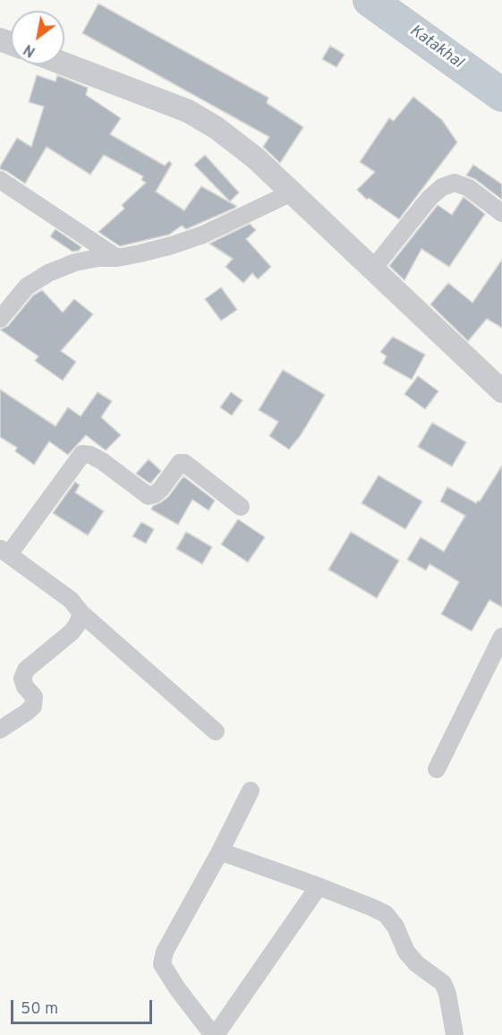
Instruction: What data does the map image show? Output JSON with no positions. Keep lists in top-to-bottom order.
{
  "water": ["Katakhal"],
  "scale_bar": "50 m",
  "north": "bottom left"
}
